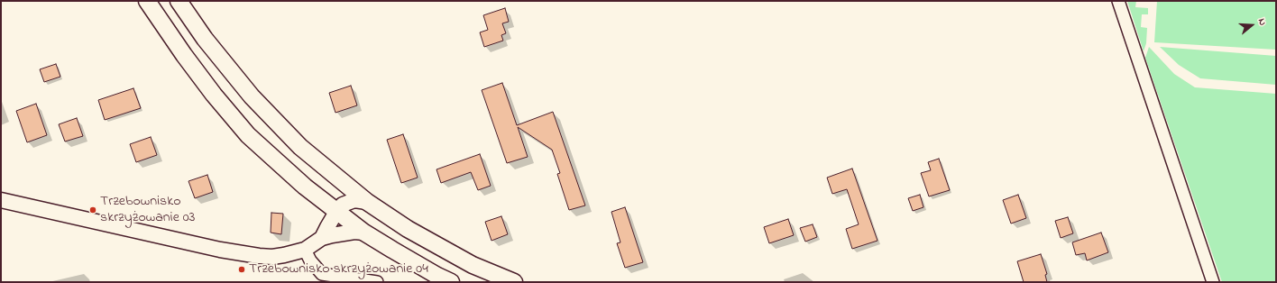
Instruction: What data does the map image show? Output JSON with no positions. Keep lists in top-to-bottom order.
{
  "places": ["Trzebownisko skrzyżowanie 03", "Trzebownisko skrzyżowanie 04"],
  "north": "right"
}
